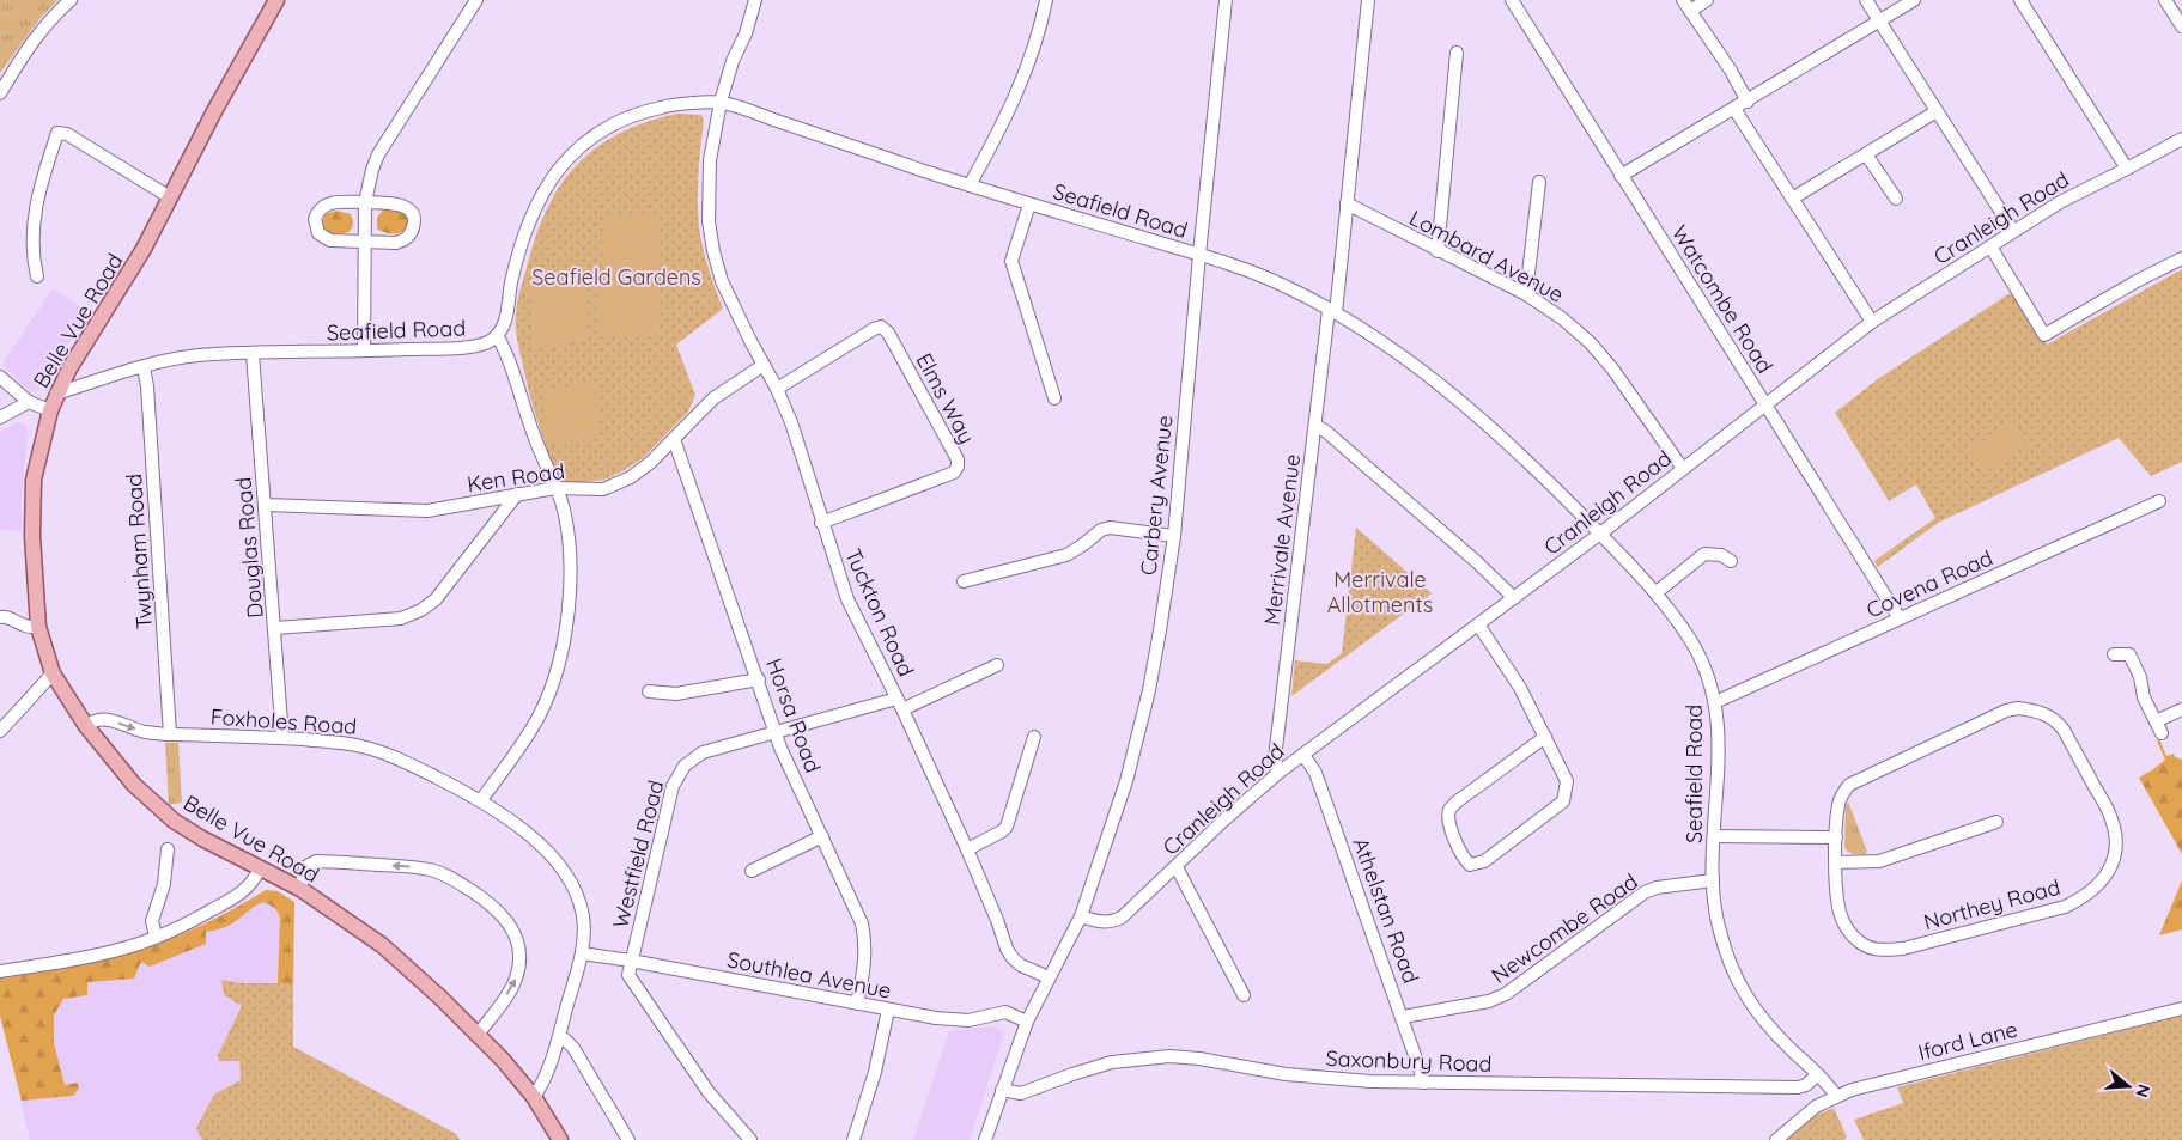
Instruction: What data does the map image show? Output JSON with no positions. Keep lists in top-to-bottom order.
{
  "streets": {
    "main road": ["Belle Vue Road"],
    "street": [
      "Seafield Road",
      "Cranleigh Road",
      "Lombard Avenue",
      "Watcombe Road",
      "Elms Way",
      "Ken Road",
      "Carbery Avenue",
      "Merrivale Avenue",
      "Douglas Road",
      "Twynham Road",
      "Covena Road",
      "Tuckton Road",
      "Horsa Road",
      "Foxholes Road",
      "Westfield Road",
      "Northey Road",
      "Athelstan Road",
      "Newcombe Road",
      "Southlea Avenue",
      "Iford Lane",
      "Saxonbury Road"
    ]
  },
  "crossings": [
    ["Seafield Road", "Cranleigh Road"],
    ["Seafield Road", "Belle Vue Road"],
    ["Seafield Road", "Carbery Avenue"],
    ["Seafield Road", "Merrivale Avenue"],
    ["Seafield Road", "Douglas Road"],
    ["Seafield Road", "Twynham Road"],
    ["Seafield Road", "Covena Road"],
    ["Seafield Road", "Tuckton Road"],
    ["Seafield Road", "Newcombe Road"],
    ["Seafield Road", "Iford Lane"],
    ["Seafield Road", "Saxonbury Road"],
    ["Cranleigh Road", "Lombard Avenue"],
    ["Cranleigh Road", "Watcombe Road"],
    ["Cranleigh Road", "Carbery Avenue"],
    ["Cranleigh Road", "Merrivale Avenue"],
    ["Cranleigh Road", "Athelstan Road"],
    ["Lombard Avenue", "Merrivale Avenue"],
    ["Watcombe Road", "Covena Road"],
    ["Belle Vue Road", "Foxholes Road"],
    ["Elms Way", "Tuckton Road"],
    ["Ken Road", "Douglas Road"],
    ["Ken Road", "Tuckton Road"],
    ["Ken Road", "Horsa Road"],
    ["Carbery Avenue", "Tuckton Road"],
    ["Douglas Road", "Foxholes Road"],
    ["Twynham Road", "Foxholes Road"],
    ["Tuckton Road", "Westfield Road"],
    ["Horsa Road", "Westfield Road"],
    ["Horsa Road", "Southlea Avenue"],
    ["Foxholes Road", "Southlea Avenue"],
    ["Westfield Road", "Southlea Avenue"],
    ["Athelstan Road", "Newcombe Road"],
    ["Athelstan Road", "Saxonbury Road"]
  ],
  "parks": ["Seafield Gardens", "Merrivale Allotments"],
  "north": "right"
}
